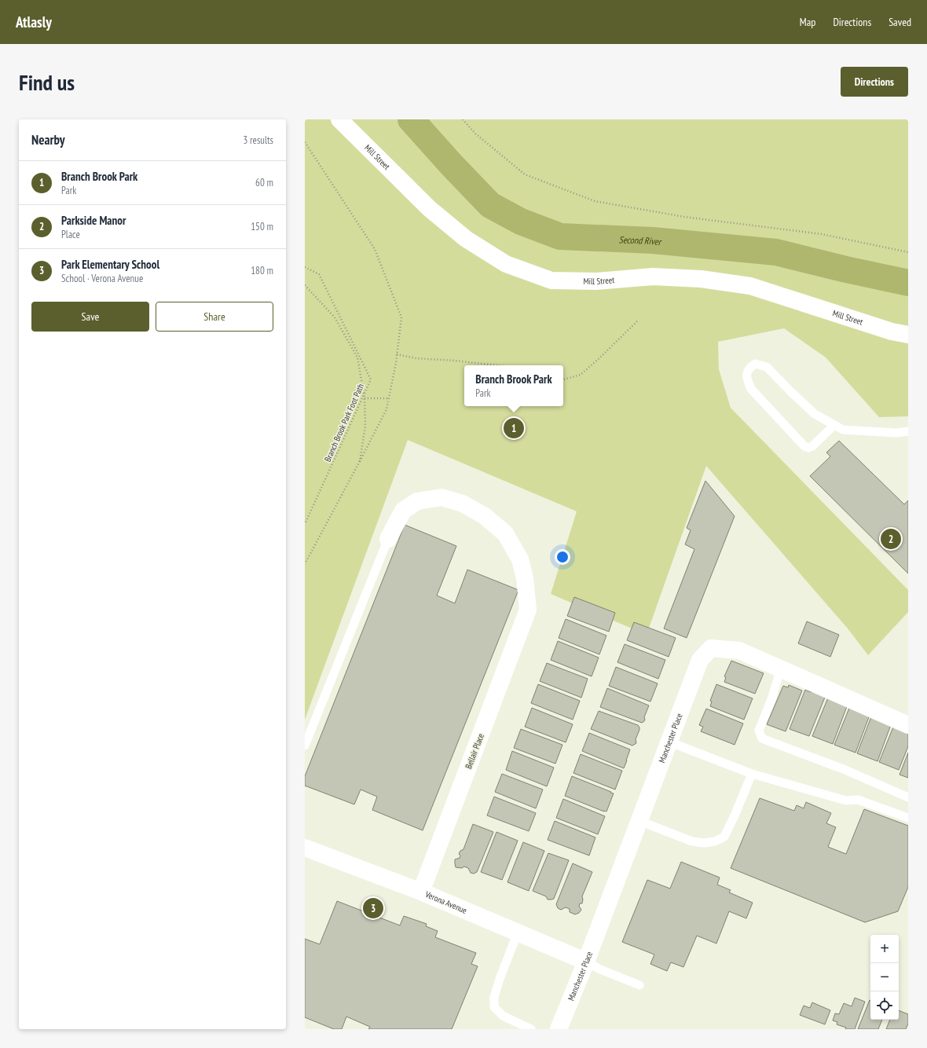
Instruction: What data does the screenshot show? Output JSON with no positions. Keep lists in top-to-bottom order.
{
  "streets": {
    "street": [
      "Mill Street",
      "Manchester Place",
      "Bellair Place",
      "Verona Avenue"
    ],
    "path": ["Branch Brook Park Foot Path"]
  },
  "crossings": [
    ["Manchester Place", "Verona Avenue"],
    ["Bellair Place", "Verona Avenue"]
  ],
  "water": ["Second River"],
  "page": {
    "header": "Atlasly",
    "nav": ["Map", "Directions", "Saved"],
    "buttons": [
      "Directions",
      ["Save", "Share"]
    ],
    "title": "Find us",
    "heading": ["Nearby", "3 results"],
    "list": [
      {
        "mark": "1",
        "name": "Branch Brook Park",
        "note": "Park",
        "value": "60 m"
      },
      {
        "mark": "2",
        "name": "Parkside Manor",
        "note": "Place",
        "value": "150 m"
      },
      {
        "mark": "3",
        "name": "Park Elementary School",
        "note": "School · Verona Avenue",
        "value": "180 m"
      }
    ],
    "popup": ["Branch Brook Park", "Park"],
    "pins": ["1", "2", "3"],
    "map_buttons": ["+", "−"]
  }
}
